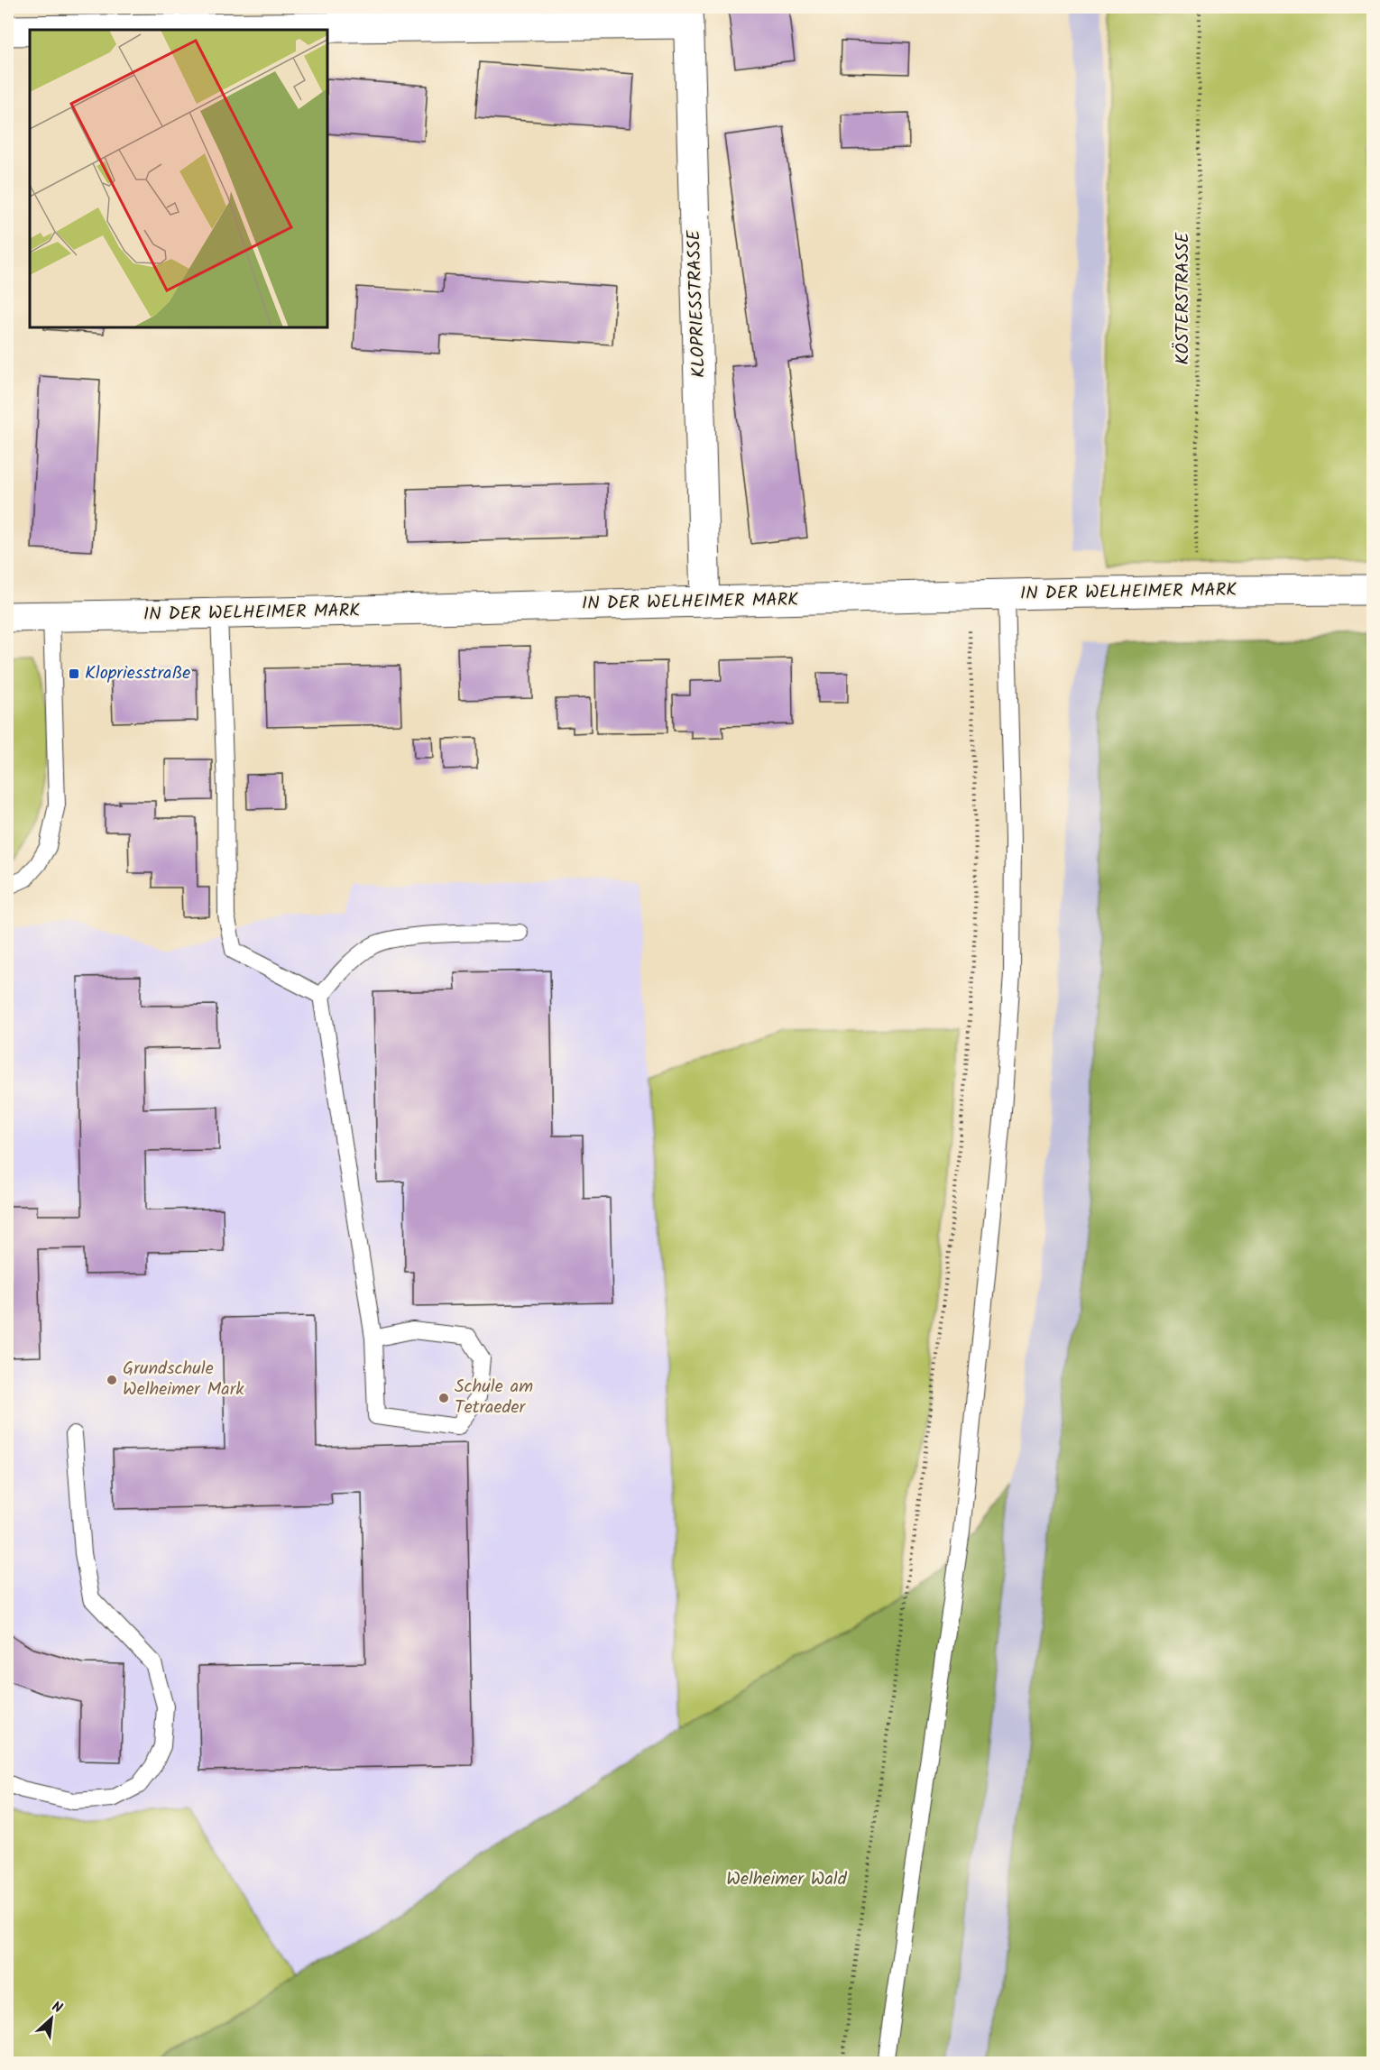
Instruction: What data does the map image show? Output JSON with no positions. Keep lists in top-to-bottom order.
{
  "streets": {
    "street": ["KLOPRIESSTRASSE", "IN DER WELHEIMER MARK"],
    "path": ["KÖSTERSTRASSE"]
  },
  "crossings": [
    ["KÖSTERSTRASSE", "IN DER WELHEIMER MARK"],
    ["KLOPRIESSTRASSE", "IN DER WELHEIMER MARK"]
  ],
  "parks": ["Welheimer Wald"],
  "places": {
    "transit": ["Klopriesstraße"],
    "other": ["Grundschule Welheimer Mark", "Schule am Tetraeder"]
  },
  "north": "top right"
}
